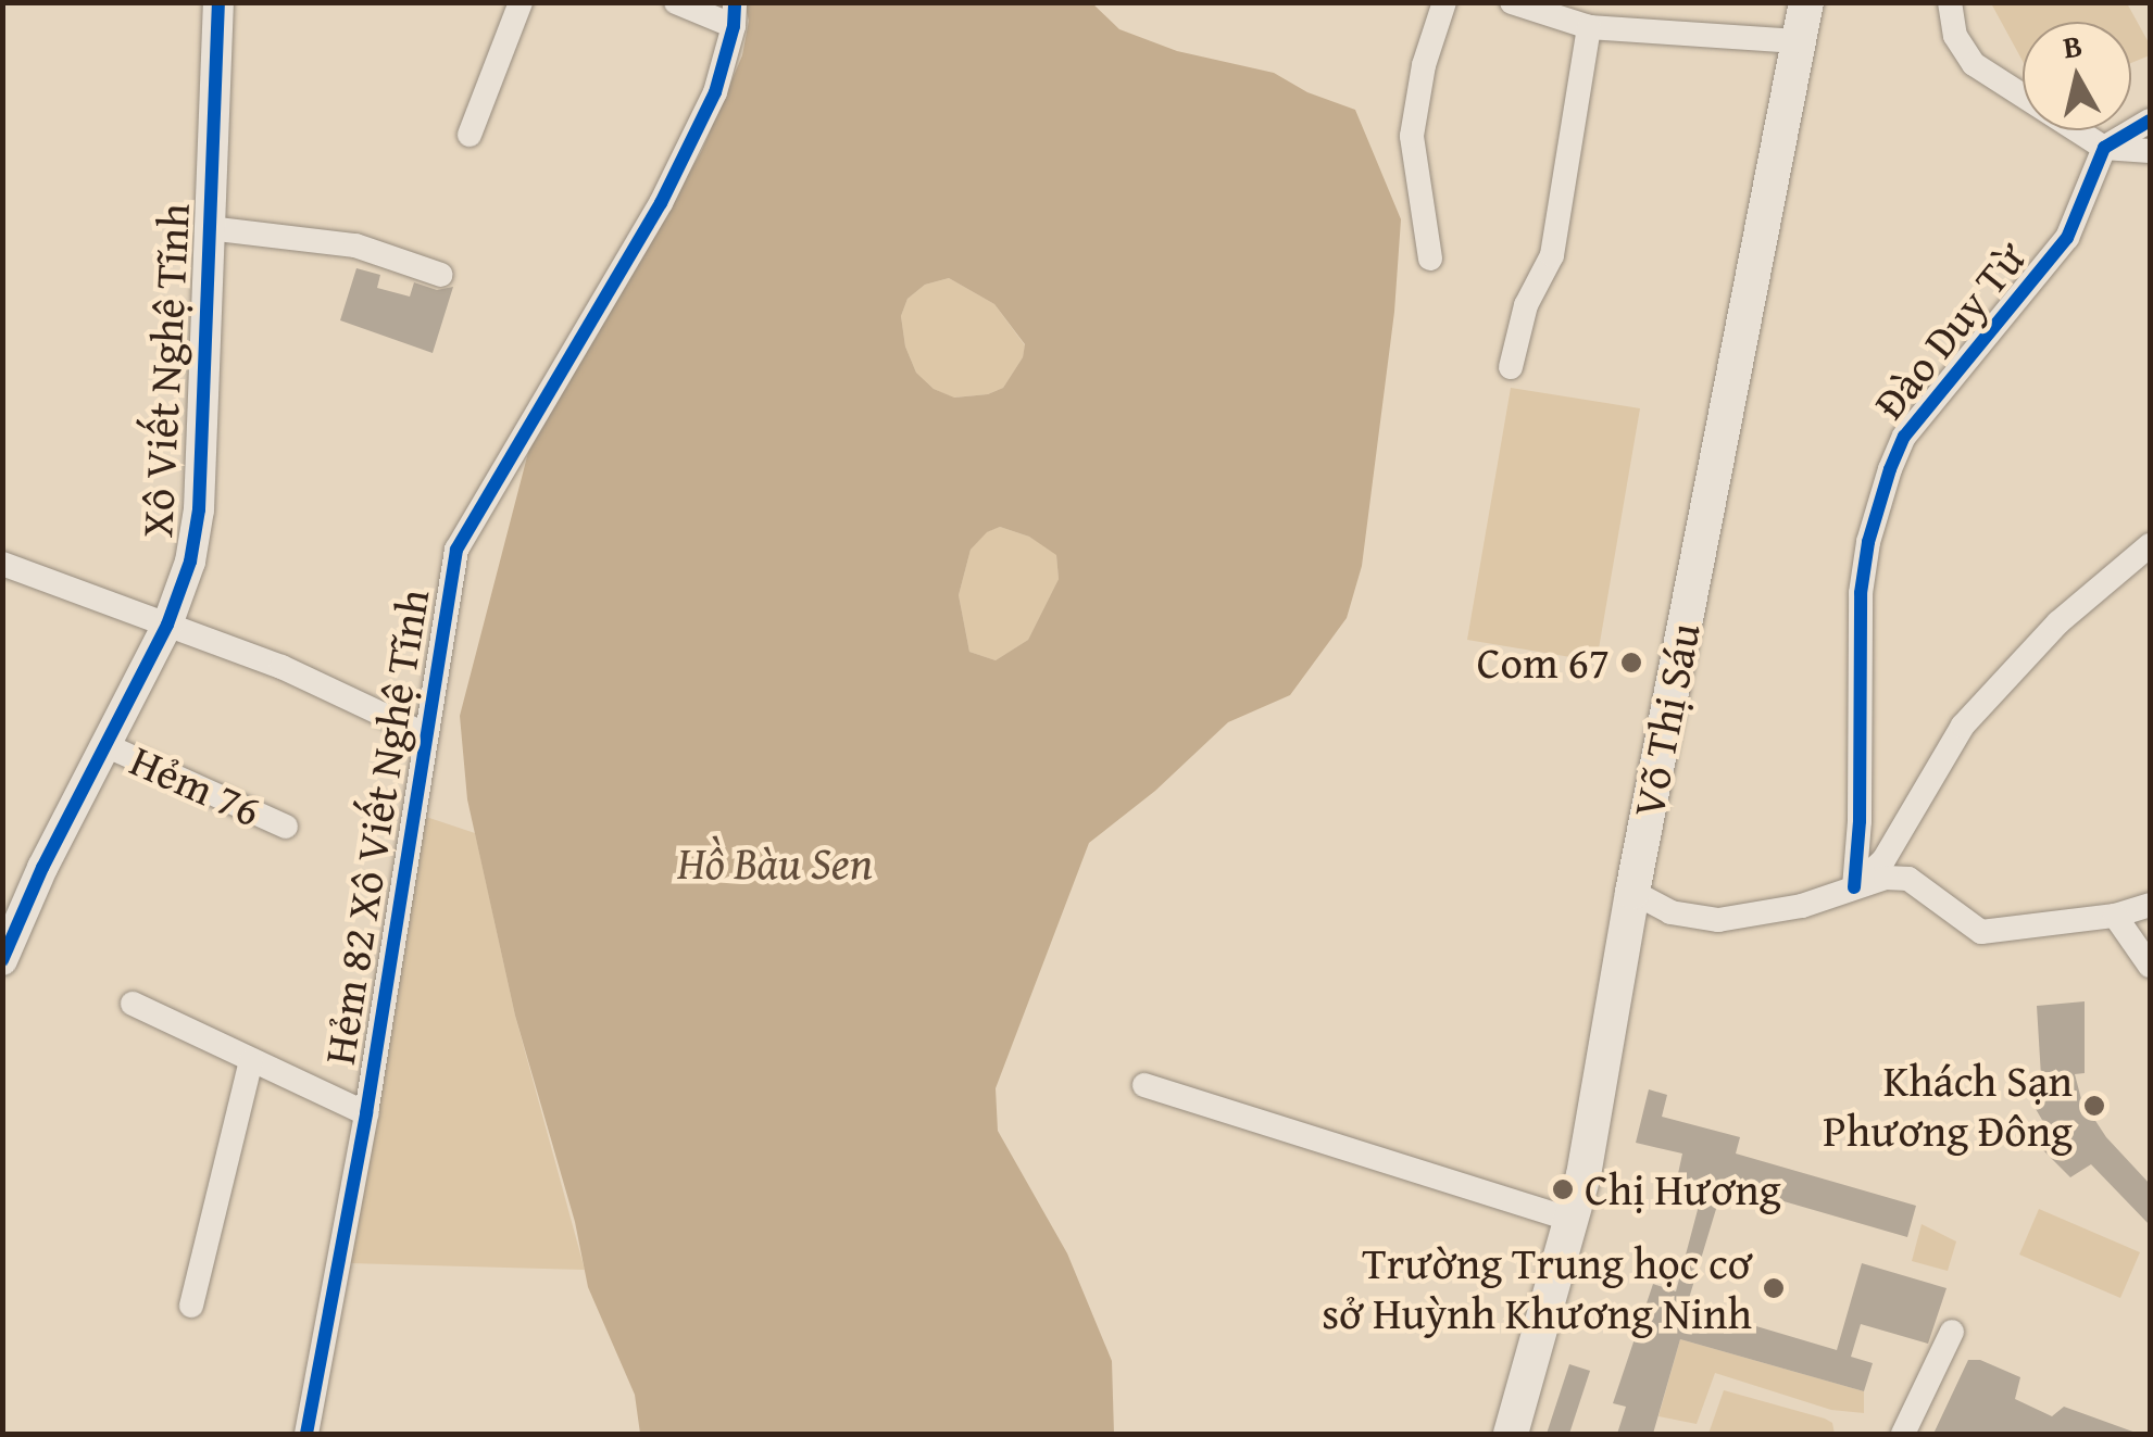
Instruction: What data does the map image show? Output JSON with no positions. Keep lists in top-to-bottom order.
{
  "streets": {
    "main road": ["Võ Thị Sáu"],
    "street": [
      "Đào Duy Từ",
      "Xô Viết Nghệ Tĩnh",
      "Hẻm 76",
      "Hẻm 82 Xô Viết Nghệ Tĩnh"
    ]
  },
  "crossings": [
    ["Xô Viết Nghệ Tĩnh", "Hẻm 76"],
    ["Xô Viết Nghệ Tĩnh", "Hẻm 82 Xô Viết Nghệ Tĩnh"]
  ],
  "water": ["Hồ Bàu Sen"],
  "places": [
    "Com 67",
    "Khách Sạn Phương Đông",
    "Chị Hương",
    "Trường Trung học cơ sở Huỳnh Khương Ninh"
  ],
  "north": "top"
}
